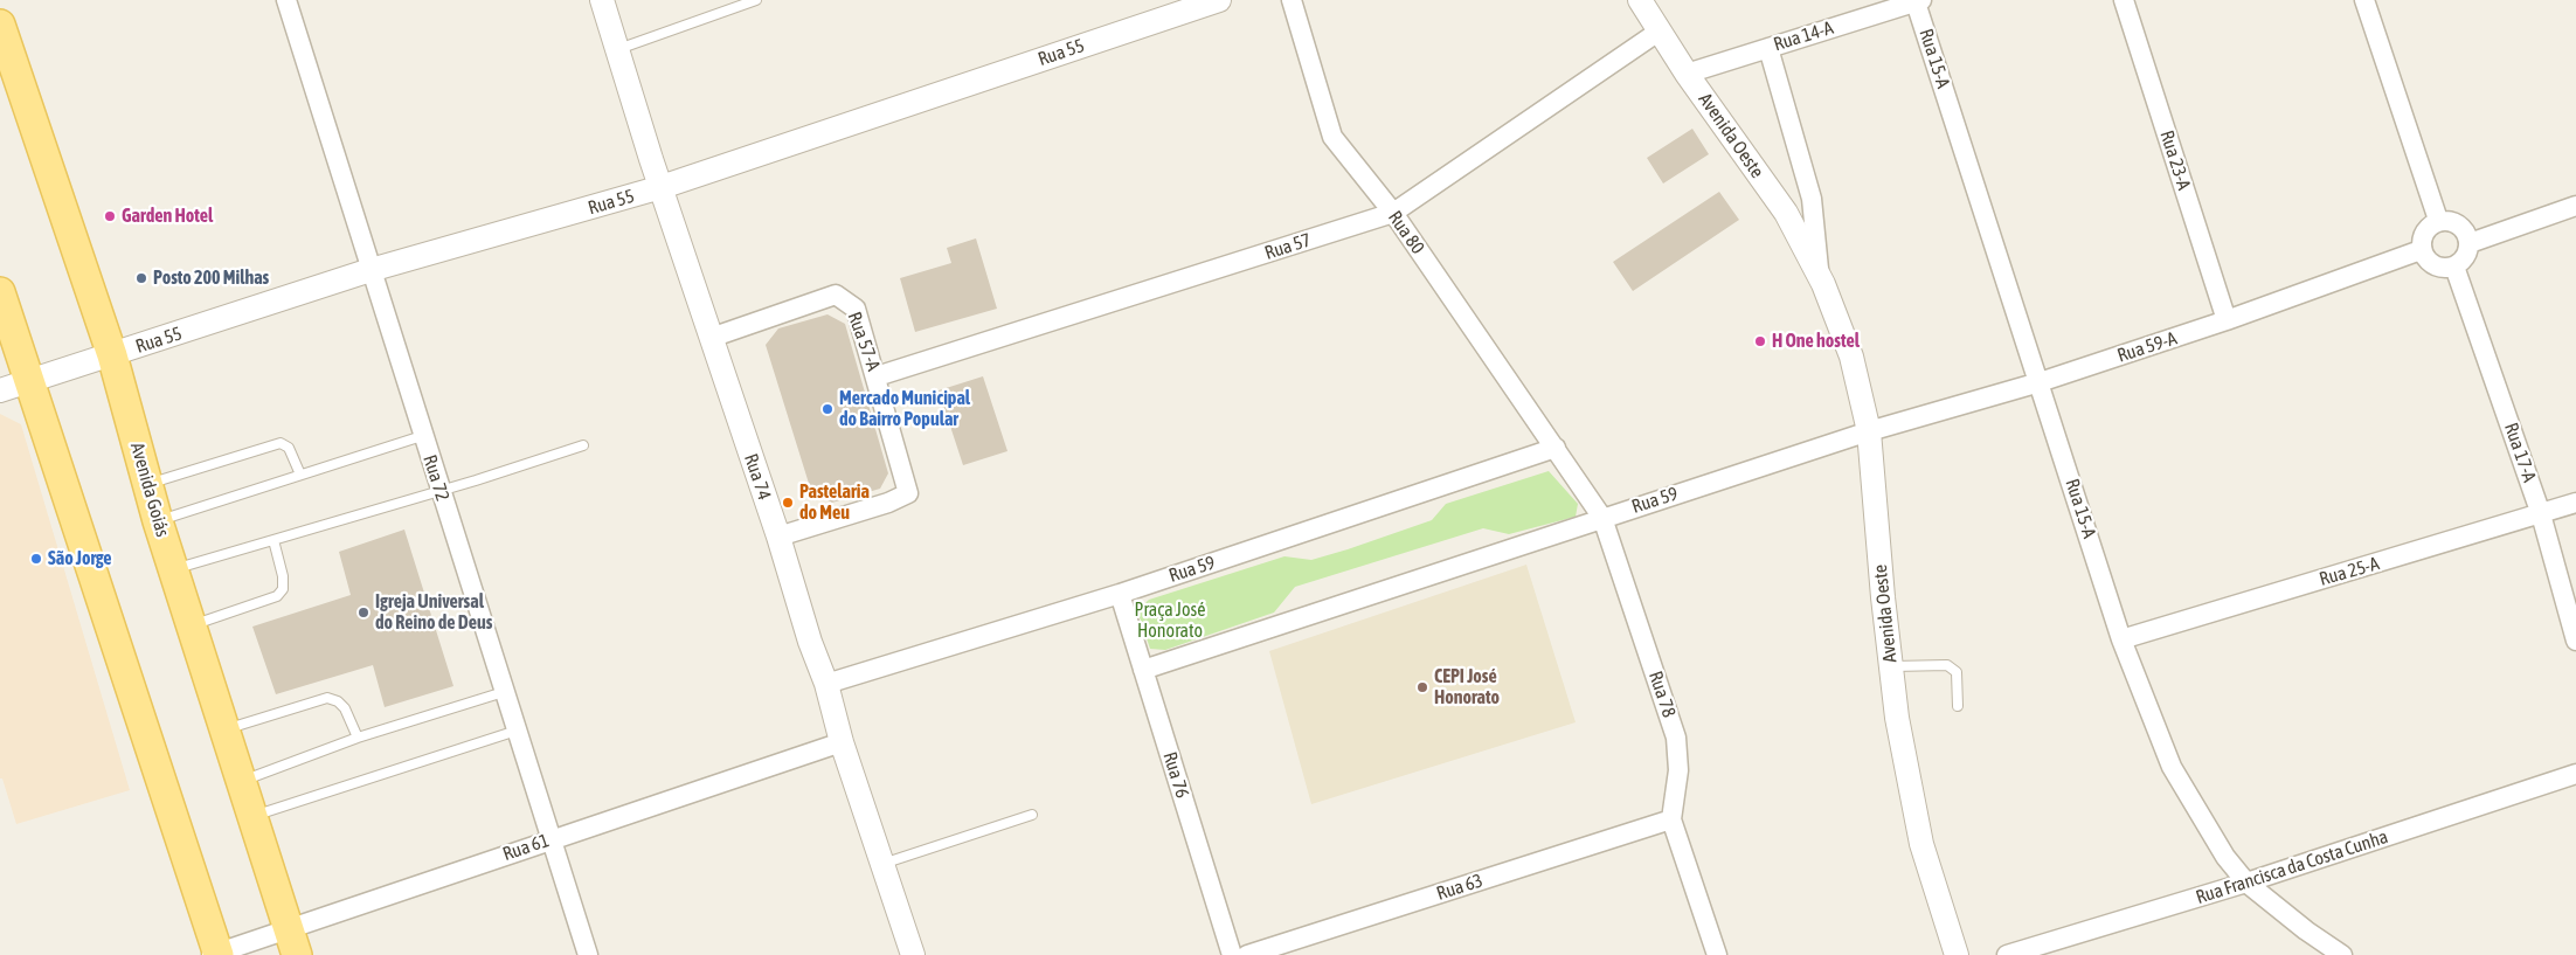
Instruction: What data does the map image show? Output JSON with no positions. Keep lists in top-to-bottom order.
{
  "streets": {
    "main road": ["Avenida Goiás"],
    "street": [
      "Rua 14-A",
      "Rua 55",
      "Rua 15-A",
      "Avenida Oeste",
      "Rua 23-A",
      "Rua 80",
      "Rua 57",
      "Rua 57-A",
      "Rua 59-A",
      "Rua 17-A",
      "Rua 74",
      "Rua 72",
      "Rua 59",
      "Rua 25-A",
      "Rua 78",
      "Rua 76",
      "Rua 61",
      "Rua Francisca da Costa Cunha",
      "Rua 63"
    ]
  },
  "crossings": [
    ["Rua 14-A", "Rua 15-A"],
    ["Rua 14-A", "Avenida Oeste"],
    ["Rua 55", "Rua 74"],
    ["Rua 55", "Rua 72"],
    ["Rua 55", "Avenida Goiás"],
    ["Rua 15-A", "Rua 59-A"],
    ["Rua 15-A", "Rua 25-A"],
    ["Rua 15-A", "Rua Francisca da Costa Cunha"],
    ["Avenida Oeste", "Rua 57"],
    ["Avenida Oeste", "Rua 59-A"],
    ["Avenida Oeste", "Rua 59"],
    ["Rua 23-A", "Rua 59-A"],
    ["Rua 80", "Rua 57"],
    ["Rua 80", "Rua 59"],
    ["Rua 80", "Rua 78"],
    ["Rua 57", "Rua 57-A"],
    ["Rua 57-A", "Rua 74"],
    ["Rua 59-A", "Rua 17-A"],
    ["Rua 59-A", "Rua 59"],
    ["Rua 17-A", "Rua 25-A"],
    ["Rua 74", "Rua 59"],
    ["Rua 74", "Rua 61"],
    ["Rua 72", "Rua 61"],
    ["Avenida Goiás", "Rua 61"],
    ["Rua 59", "Rua 78"],
    ["Rua 59", "Rua 76"],
    ["Rua 78", "Rua 63"]
  ],
  "parks": ["Praça José Honorato"],
  "places": [
    "Garden Hotel",
    "Posto 200 Milhas",
    "H One hostel",
    "Mercado Municipal do Bairro Popular",
    "Pastelaria do Meu",
    "São Jorge",
    "Igreja Universal do Reino de Deus",
    "CEPI José Honorato"
  ]
}
